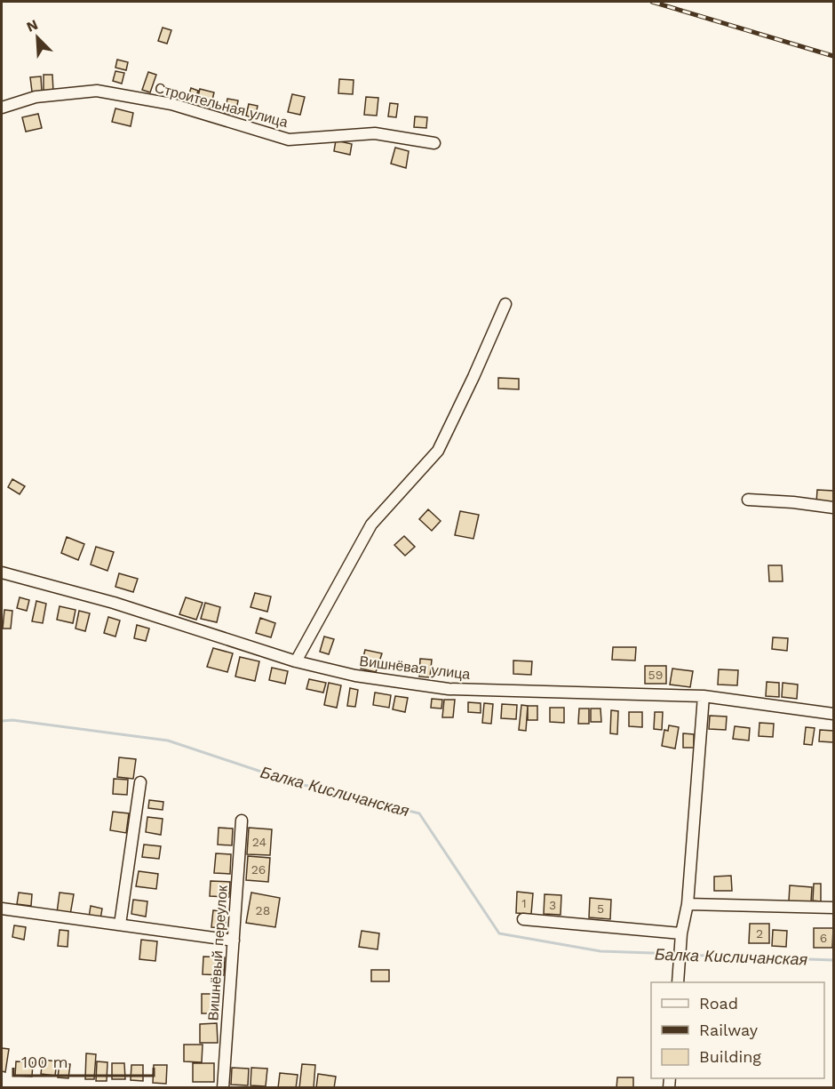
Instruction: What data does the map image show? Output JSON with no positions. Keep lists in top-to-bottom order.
{
  "streets": {
    "street": ["Строительная улица", "Вишнёвая улица", "Вишнёвый переулок"]
  },
  "water": ["Балка Кисличанская"],
  "house_numbers": [
    "59",
    "24",
    "26",
    "1",
    "3",
    "5",
    "28",
    "2",
    "6"
  ],
  "legend": ["Road", "Railway", "Building"],
  "scale_bar": "100 m",
  "north": "top left"
}
